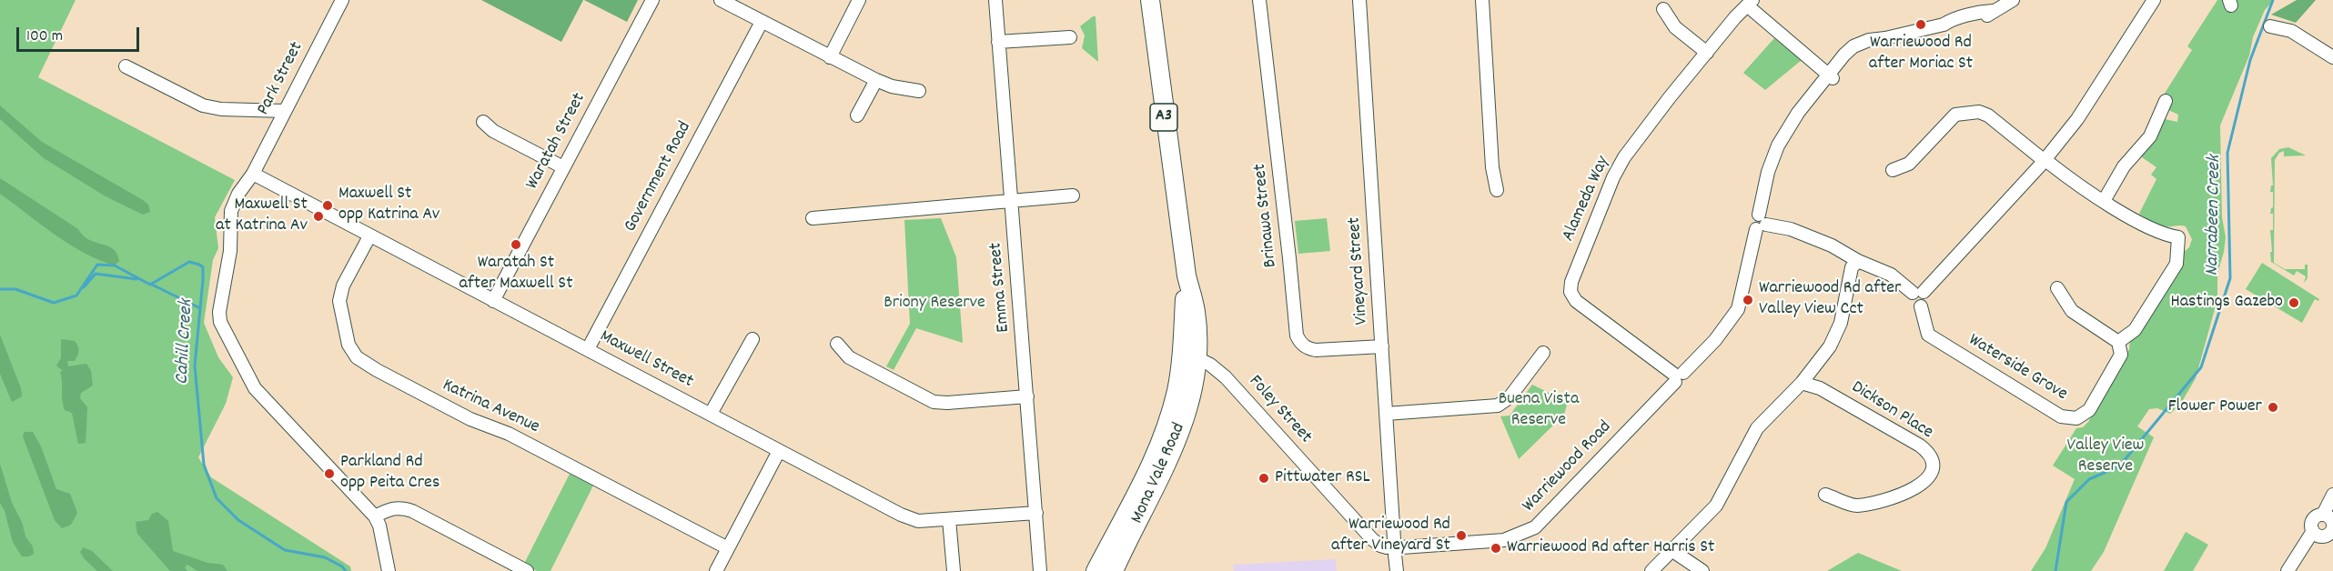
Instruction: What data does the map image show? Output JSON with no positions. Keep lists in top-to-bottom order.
{
  "streets": {
    "highway": ["A3", "Mona Vale Road"],
    "street": [
      "Park Street",
      "Waratah Street",
      "Government Road",
      "Alameda Way",
      "Brinawa Street",
      "Vineyard Street",
      "Emma Street",
      "Maxwell Street",
      "Waterside Grove",
      "Katrina Avenue",
      "Foley Street",
      "Dickson Place",
      "Warriewood Road"
    ]
  },
  "crossings": [
    ["Park Street", "Maxwell Street"],
    ["Waratah Street", "Maxwell Street"],
    ["Government Road", "Maxwell Street"],
    ["Alameda Way", "Warriewood Road"],
    ["Brinawa Street", "Vineyard Street"],
    ["Vineyard Street", "Foley Street"],
    ["Vineyard Street", "Warriewood Road"],
    ["Emma Street", "Maxwell Street"],
    ["Maxwell Street", "Katrina Avenue"],
    ["Foley Street", "Warriewood Road"],
    ["Foley Street", "Mona Vale Road"]
  ],
  "water": ["Narrabeen Creek", "Cahill Creek"],
  "parks": ["Briony Reserve", "Buena Vista Reserve", "Valley View Reserve"],
  "places": [
    "Warriewood Rd after Moriac St",
    "Maxwell St opp Katrina Av",
    "Maxwell St at Katrina Av",
    "Waratah St after Maxwell St",
    "Warriewood Rd after Valley View Cct",
    "Hastings Gazebo",
    "Flower Power",
    "Parkland Rd opp Peita Cres",
    "Pittwater RSL",
    "Warriewood Rd after Vineyard St",
    "Warriewood Rd after Harris St"
  ],
  "scale_bar": "100 m"
}
